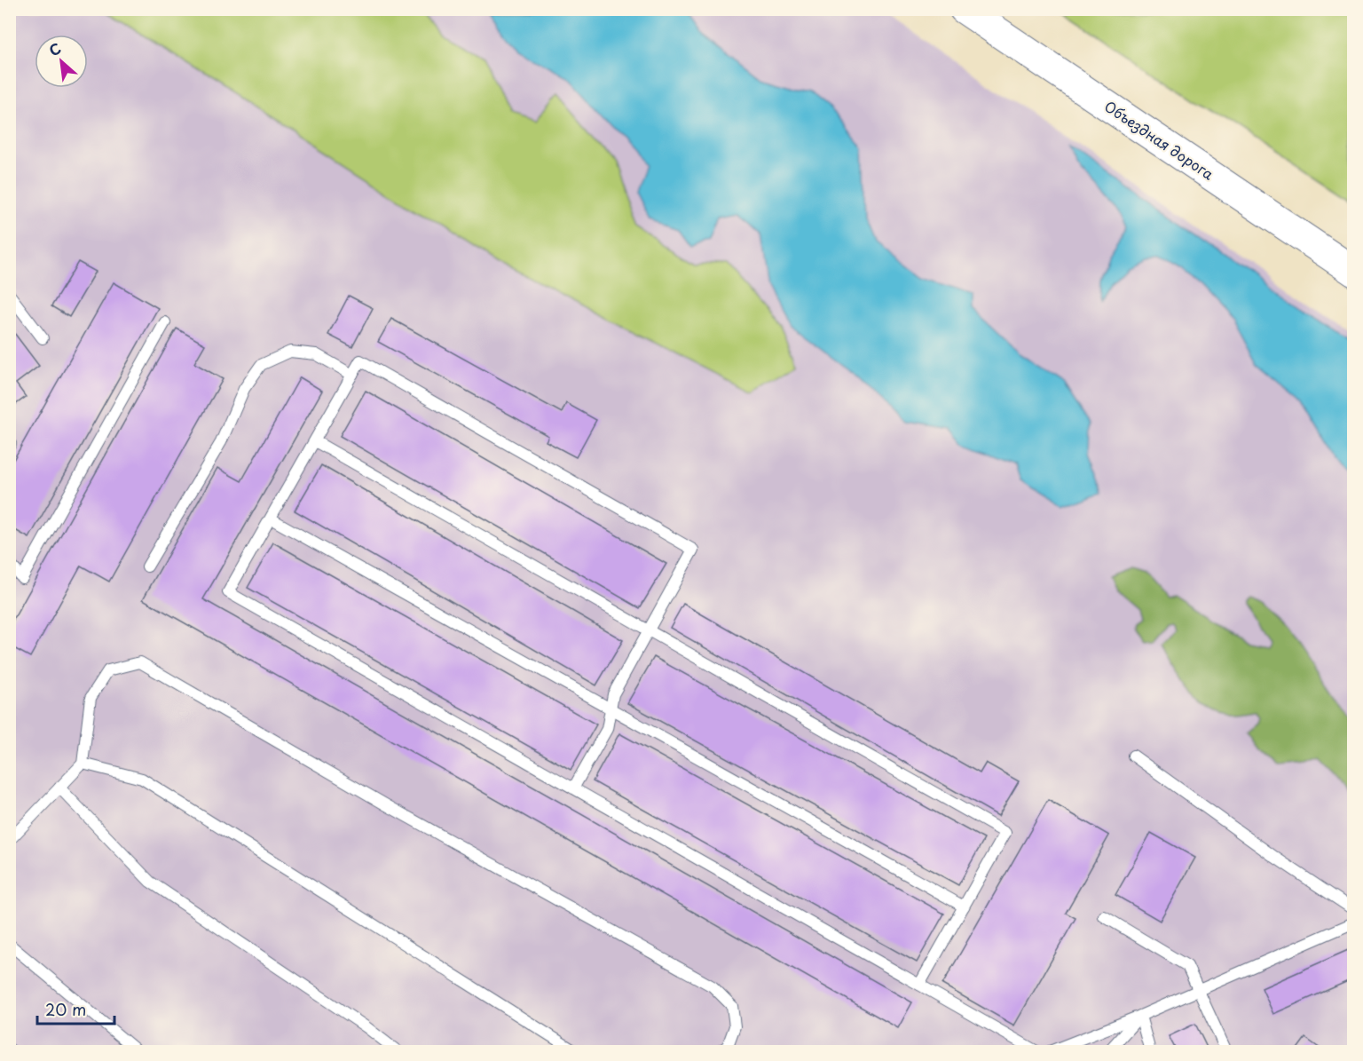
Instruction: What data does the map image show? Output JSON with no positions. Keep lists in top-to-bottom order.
{
  "streets": {
    "main road": ["Объездная дорога"]
  },
  "scale_bar": "20 m",
  "north": "top left"
}
